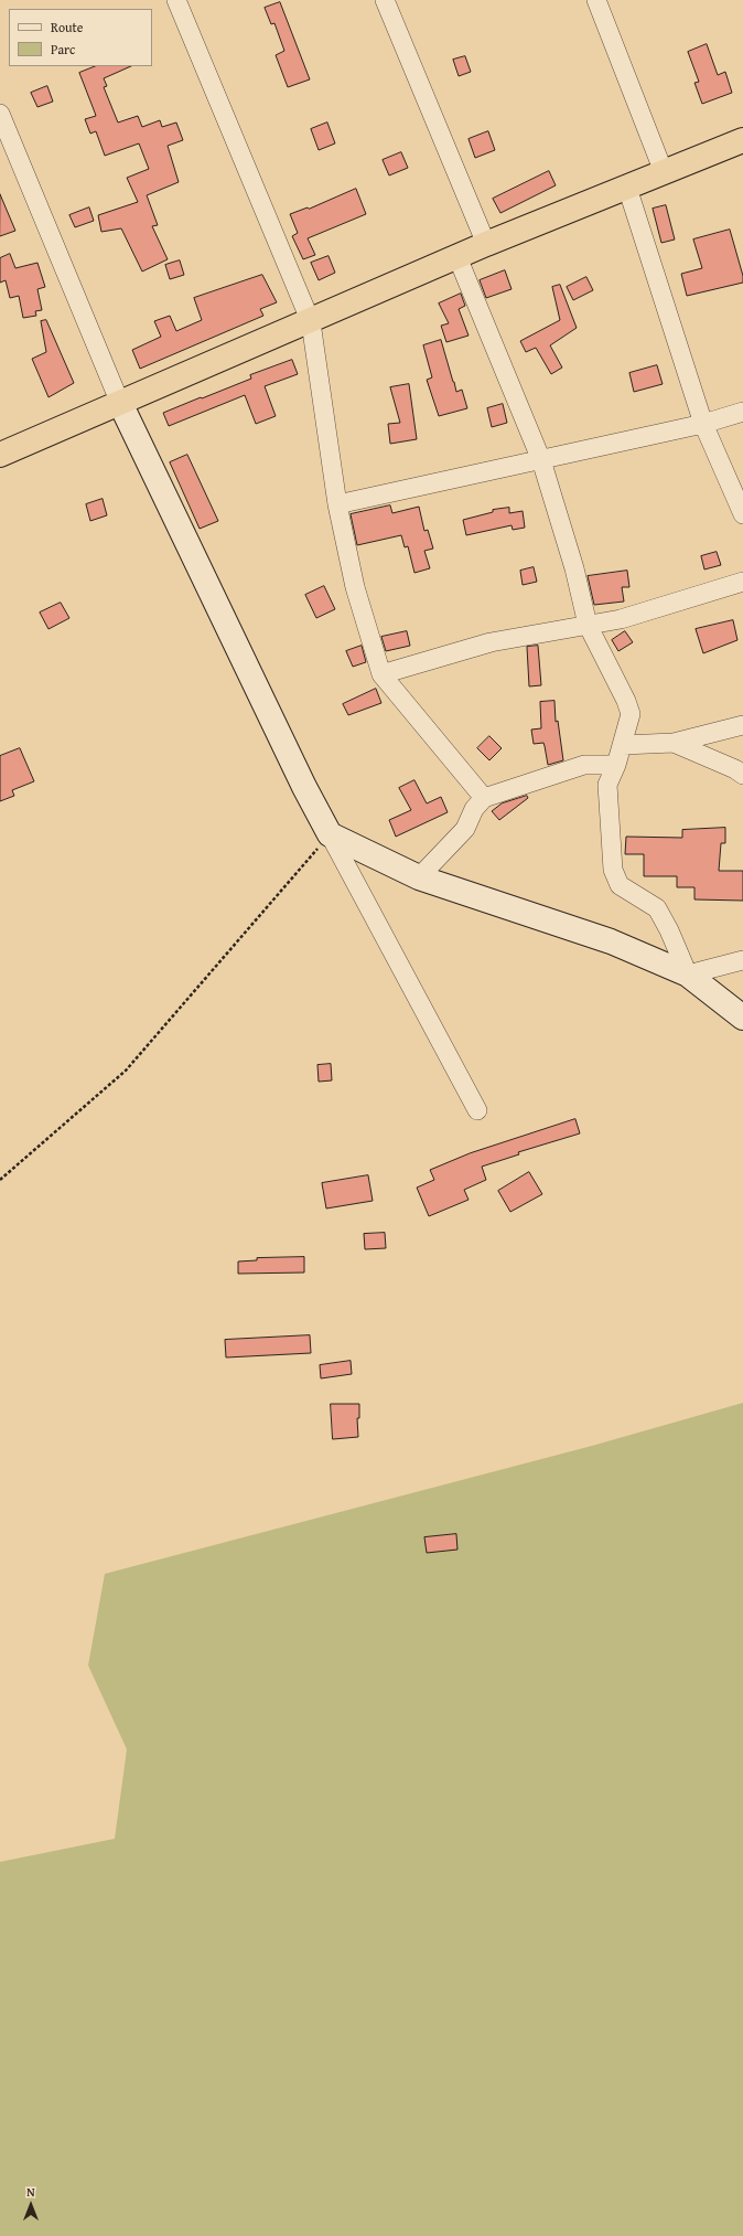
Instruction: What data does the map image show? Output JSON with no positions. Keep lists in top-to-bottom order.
{
  "legend": ["Route", "Parc"],
  "north": "top"
}
